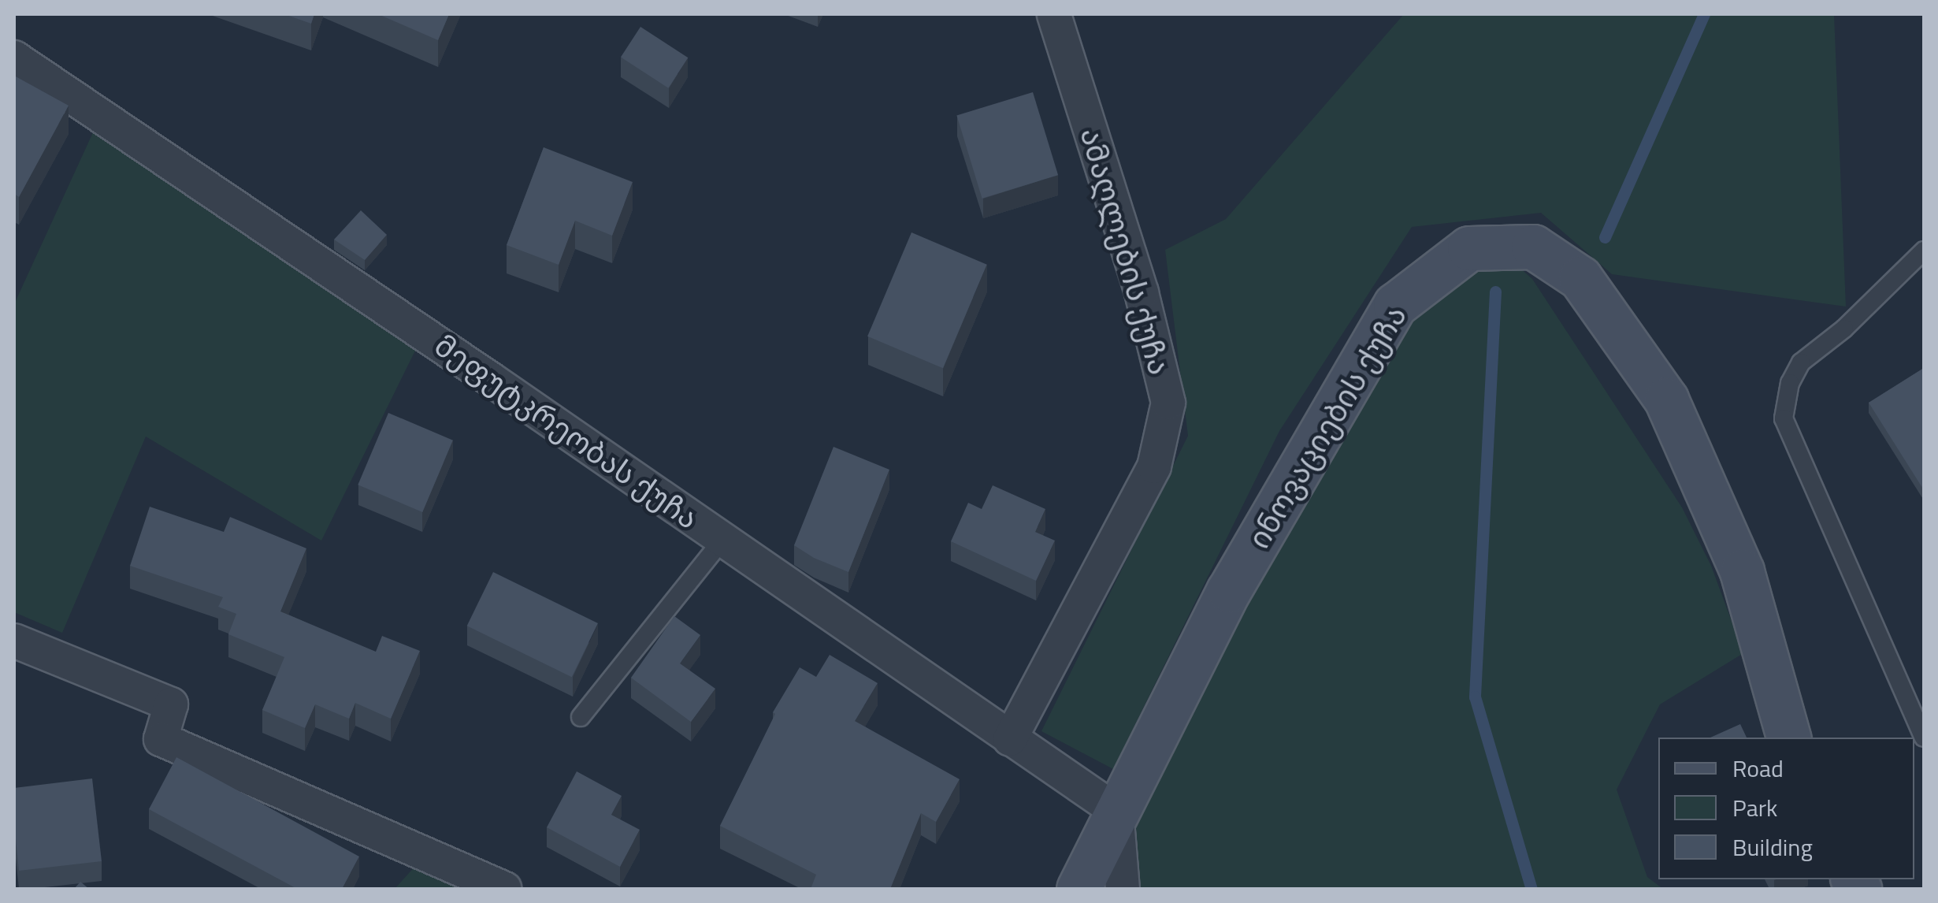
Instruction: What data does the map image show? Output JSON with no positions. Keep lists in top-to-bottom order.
{
  "streets": {
    "street": ["ამაღლების ქუჩა", "ინოვაციების ქუჩა", "მეფუტკრეობას ქუჩა"]
  },
  "crossings": [
    ["ამაღლების ქუჩა", "მეფუტკრეობას ქუჩა"],
    ["ინოვაციების ქუჩა", "მეფუტკრეობას ქუჩა"]
  ],
  "legend": ["Road", "Park", "Building"]
}
